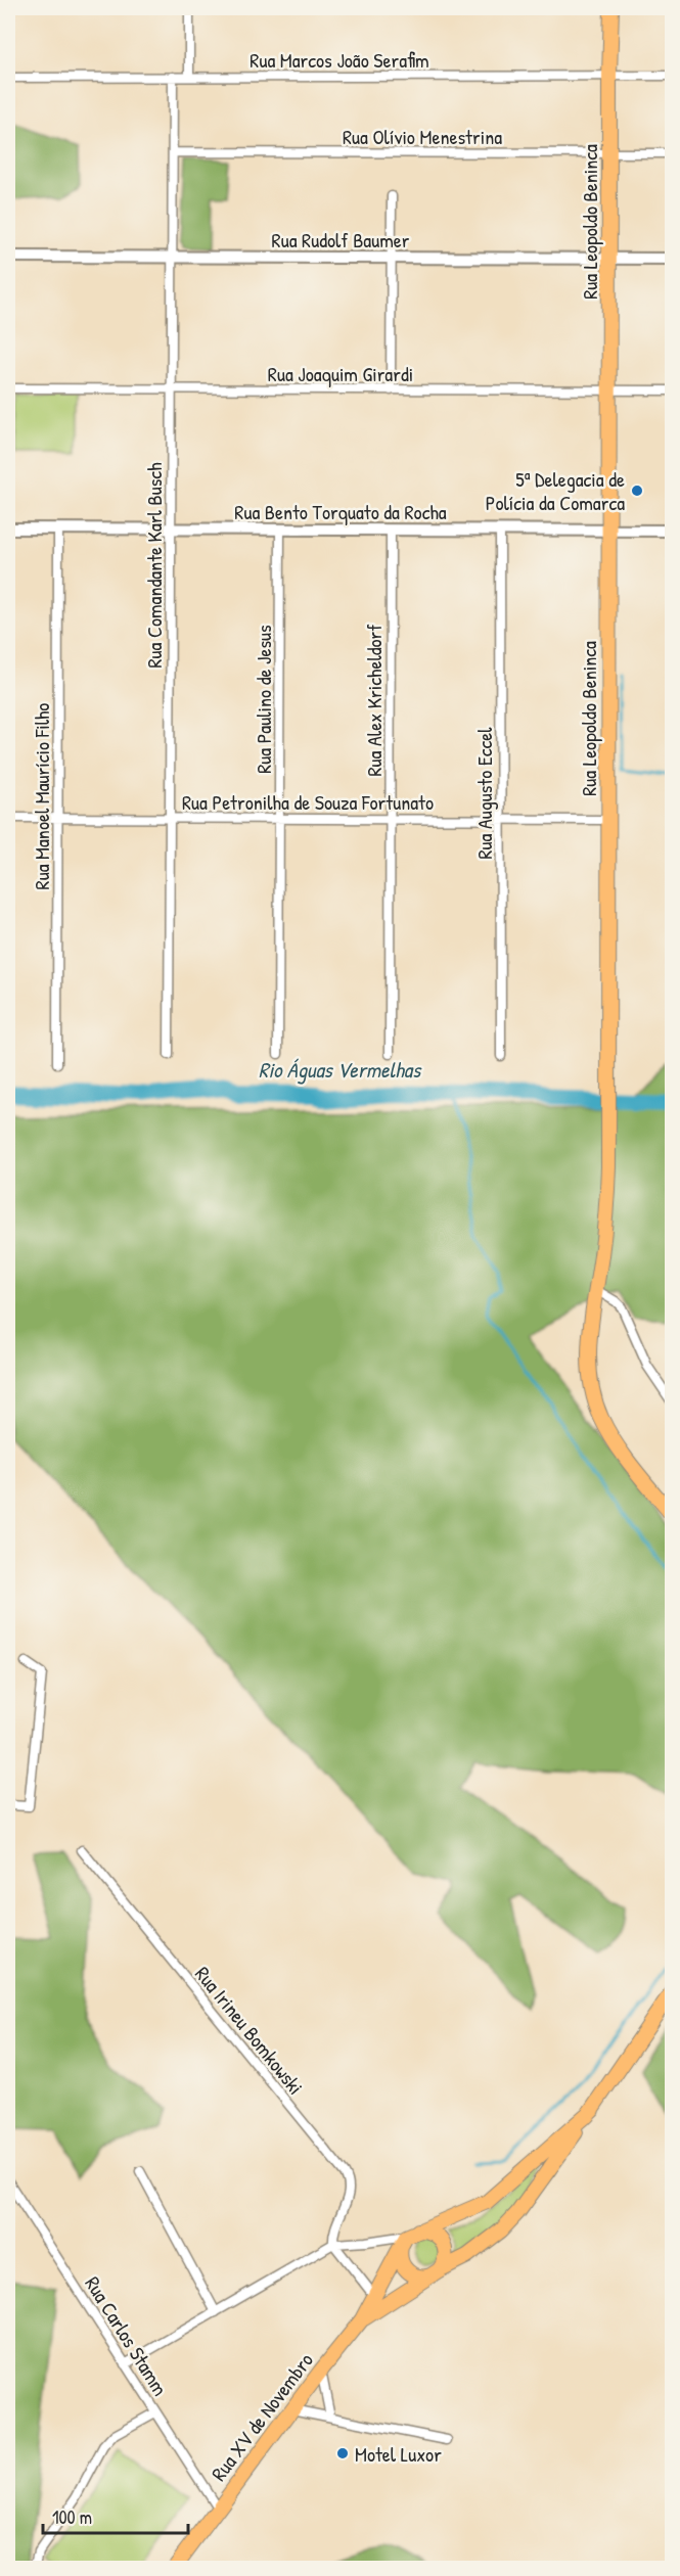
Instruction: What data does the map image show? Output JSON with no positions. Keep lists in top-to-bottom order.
{
  "streets": {
    "main road": ["Rua Leopoldo Beninca", "Rua XV de Novembro"],
    "street": [
      "Rua Marcos João Serafim",
      "Rua Olívio Menestrina",
      "Rua Rudolf Baumer",
      "Rua Joaquim Girardi",
      "Rua Bento Torquato da Rocha",
      "Rua Comandante Karl Busch",
      "Rua Paulino de Jesus",
      "Rua Alex Kricheldorf",
      "Rua Augusto Eccel",
      "Rua Manoel Maurício Filho",
      "Rua Petronilha de Souza Fortunato",
      "Rua Irineu Bomkowski",
      "Rua Carlos Stamm"
    ]
  },
  "crossings": [
    ["Rua Marcos João Serafim", "Rua Leopoldo Beninca"],
    ["Rua Marcos João Serafim", "Rua Comandante Karl Busch"],
    ["Rua Olívio Menestrina", "Rua Leopoldo Beninca"],
    ["Rua Olívio Menestrina", "Rua Comandante Karl Busch"],
    ["Rua Leopoldo Beninca", "Rua Rudolf Baumer"],
    ["Rua Leopoldo Beninca", "Rua Joaquim Girardi"],
    ["Rua Leopoldo Beninca", "Rua Bento Torquato da Rocha"],
    ["Rua Leopoldo Beninca", "Rua Petronilha de Souza Fortunato"],
    ["Rua Rudolf Baumer", "Rua Comandante Karl Busch"],
    ["Rua Joaquim Girardi", "Rua Comandante Karl Busch"],
    ["Rua Bento Torquato da Rocha", "Rua Comandante Karl Busch"],
    ["Rua Bento Torquato da Rocha", "Rua Paulino de Jesus"],
    ["Rua Bento Torquato da Rocha", "Rua Alex Kricheldorf"],
    ["Rua Bento Torquato da Rocha", "Rua Augusto Eccel"],
    ["Rua Bento Torquato da Rocha", "Rua Manoel Maurício Filho"],
    ["Rua Comandante Karl Busch", "Rua Petronilha de Souza Fortunato"],
    ["Rua Paulino de Jesus", "Rua Petronilha de Souza Fortunato"],
    ["Rua Alex Kricheldorf", "Rua Petronilha de Souza Fortunato"],
    ["Rua Augusto Eccel", "Rua Petronilha de Souza Fortunato"],
    ["Rua Manoel Maurício Filho", "Rua Petronilha de Souza Fortunato"],
    ["Rua Carlos Stamm", "Rua XV de Novembro"]
  ],
  "water": ["Rio Águas Vermelhas"],
  "places": ["5ª Delegacia de Polícia da Comarca", "Motel Luxor"],
  "scale_bar": "100 m"
}
